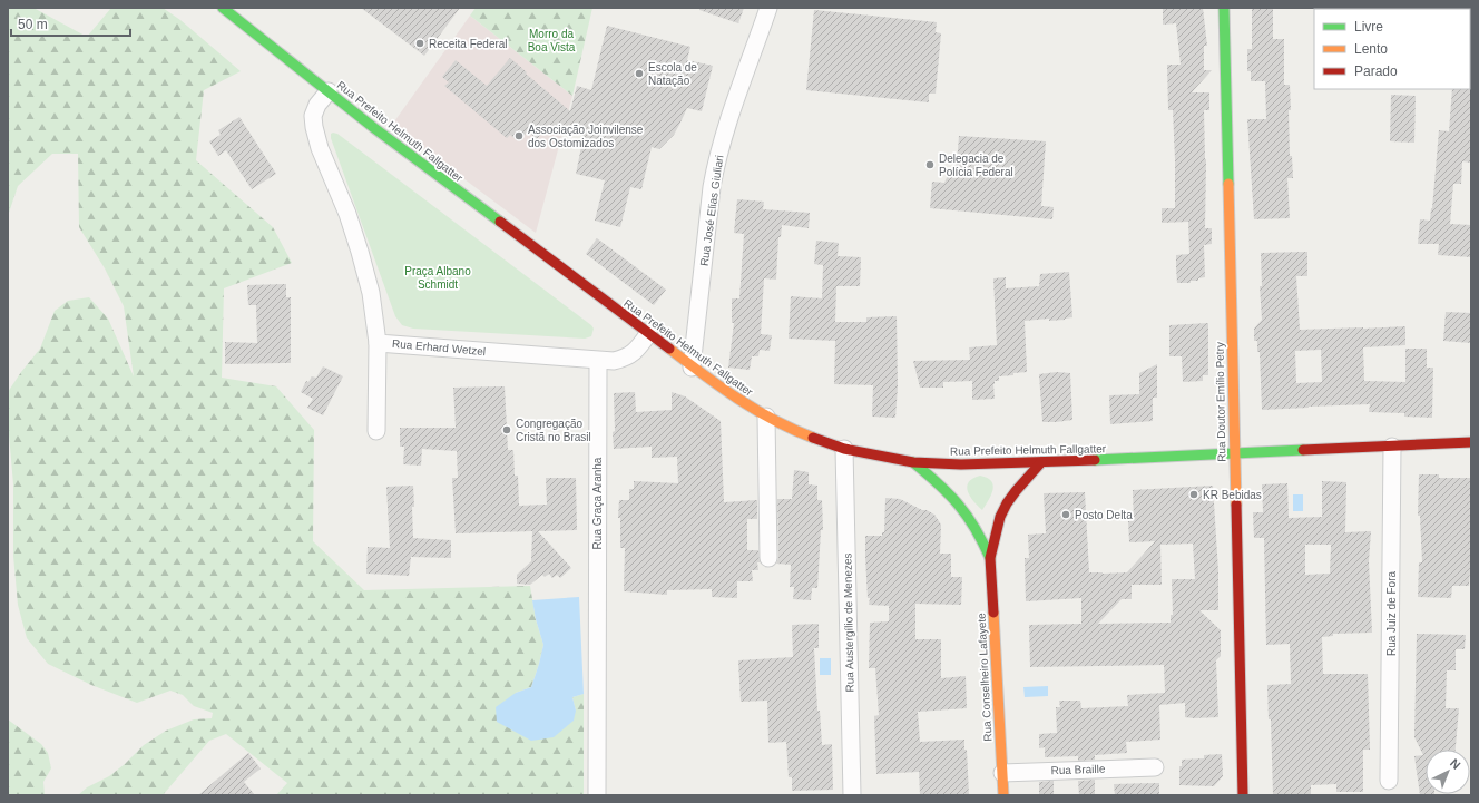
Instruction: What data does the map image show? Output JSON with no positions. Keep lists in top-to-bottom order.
{
  "streets": {
    "main road": ["Rua Prefeito Helmuth Fallgatter", "Rua Doutor Emílio Petry", "Rua Conselheiro Lafayete"],
    "street": [
      "Rua José Elias Giuliari",
      "Rua Erhard Wetzel",
      "Rua Graça Aranha",
      "Rua Juiz de Fora",
      "Rua Austergílio de Menezes",
      "Rua Braille"
    ]
  },
  "crossings": [
    ["Rua Prefeito Helmuth Fallgatter", "Rua José Elias Giuliari"],
    ["Rua Prefeito Helmuth Fallgatter", "Rua Erhard Wetzel"],
    ["Rua Prefeito Helmuth Fallgatter", "Rua Doutor Emílio Petry"],
    ["Rua Prefeito Helmuth Fallgatter", "Rua Juiz de Fora"],
    ["Rua Prefeito Helmuth Fallgatter", "Rua Austergílio de Menezes"],
    ["Rua Prefeito Helmuth Fallgatter", "Rua Conselheiro Lafayete"],
    ["Rua Erhard Wetzel", "Rua Graça Aranha"],
    ["Rua Conselheiro Lafayete", "Rua Braille"]
  ],
  "parks": ["Morro da Boa Vista", "Praça Albano Schmidt"],
  "places": [
    "Receita Federal",
    "Escola de Natação",
    "Associação Joinvilense dos Ostomizados",
    "Delegacia de Polícia Federal",
    "Congregação Cristã no Brasil",
    "KR Bebidas",
    "Posto Delta"
  ],
  "legend": ["Livre", "Lento", "Parado"],
  "scale_bar": "50 m",
  "north": "top right"
}
